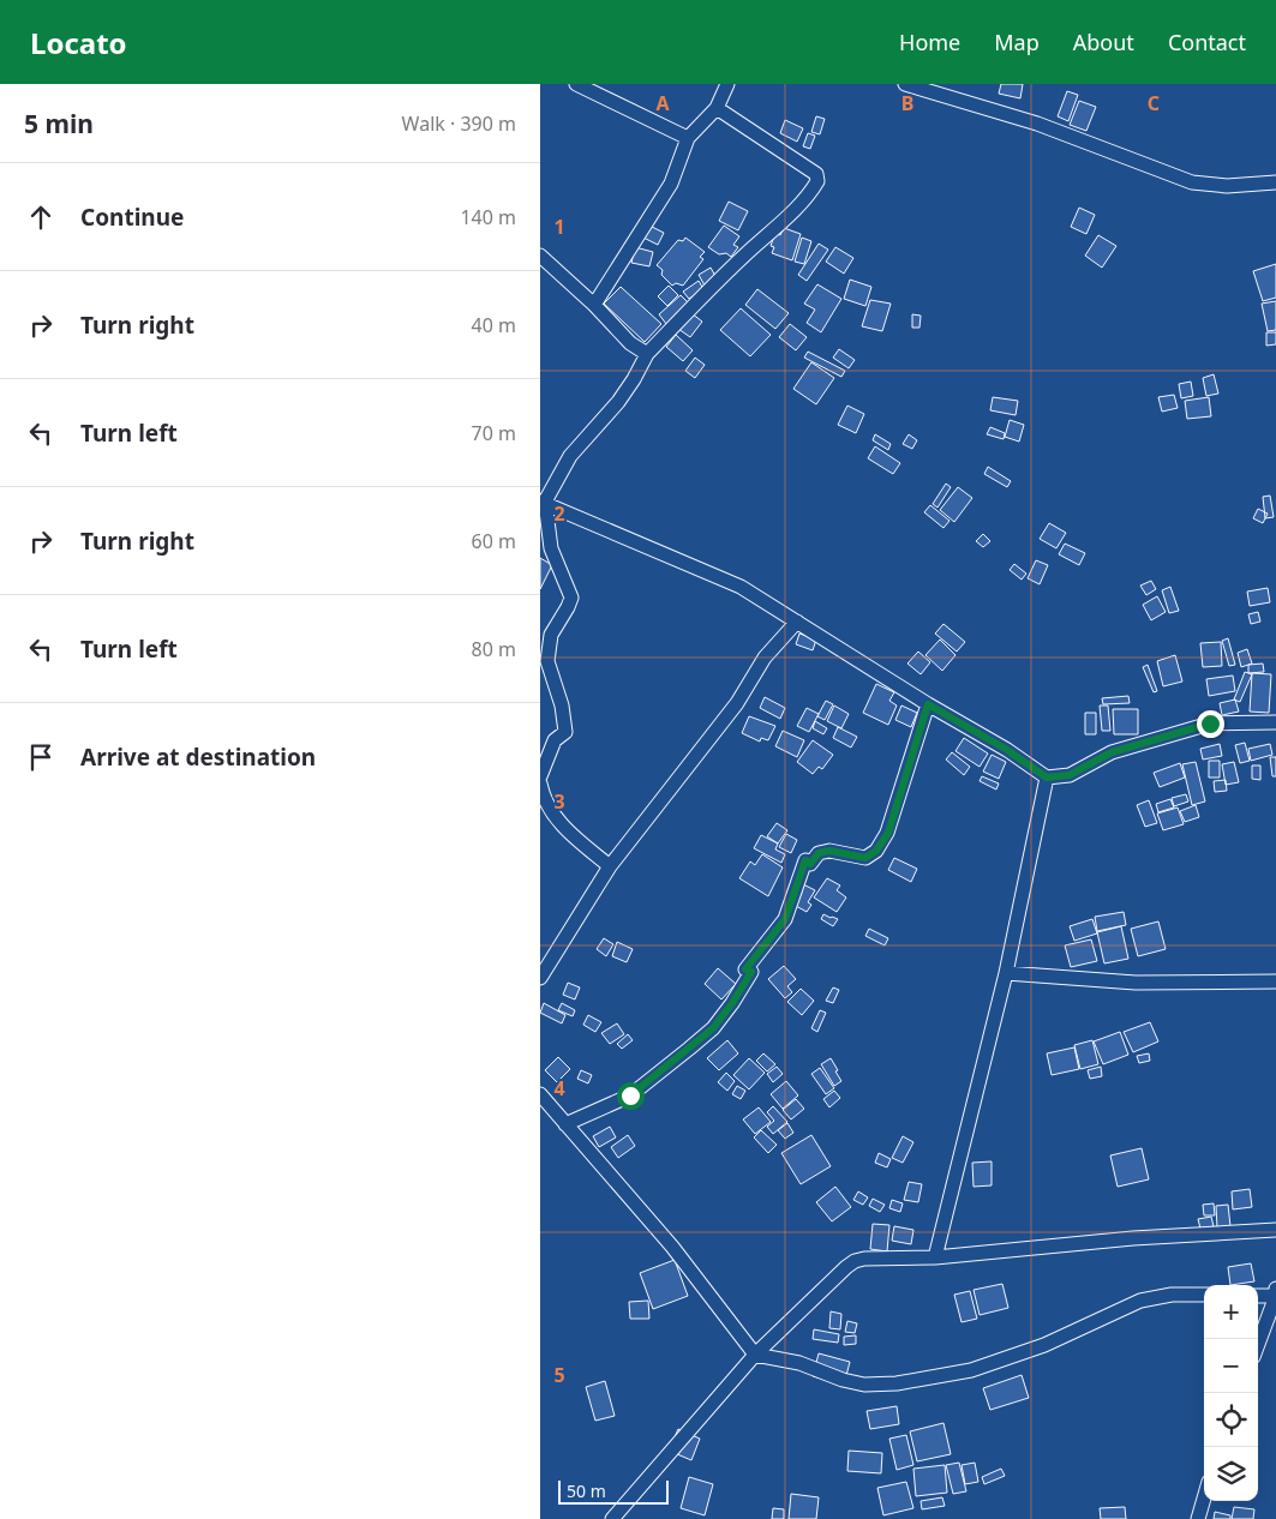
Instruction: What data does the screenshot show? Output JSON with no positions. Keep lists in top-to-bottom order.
{
  "scale_bar": "50 m",
  "page": {
    "header": "Locato",
    "nav": [
      "Home",
      "Map",
      "About",
      "Contact"
    ],
    "heading": ["5 min", "Walk · 390 m"],
    "list": [
      ["Continue", "140 m"],
      ["Turn right", "40 m"],
      ["Turn left", "70 m"],
      ["Turn right", "60 m"],
      ["Turn left", "80 m"],
      "Arrive at destination"
    ],
    "map_buttons": ["+", "−"],
    "scale": "50 m"
  },
  "grid": {
    "columns": ["A", "B", "C"],
    "rows": [
      "1",
      "2",
      "3",
      "4",
      "5"
    ]
  }
}
